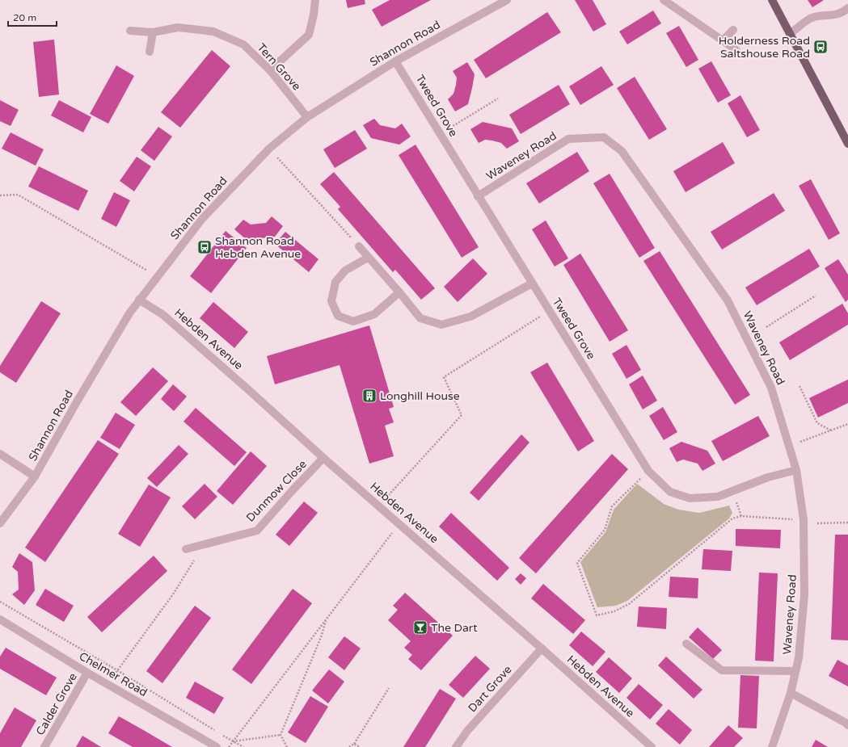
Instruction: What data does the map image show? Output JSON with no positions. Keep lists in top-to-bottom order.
{
  "streets": {
    "street": [
      "Shannon Road",
      "Tern Grove",
      "Tweed Grove",
      "Waveney Road",
      "Hebden Avenue",
      "Dunmow Close",
      "Chelmer Road",
      "Dart Grove",
      "Calder Grove"
    ]
  },
  "crossings": [
    ["Shannon Road", "Tern Grove"],
    ["Shannon Road", "Tweed Grove"],
    ["Shannon Road", "Hebden Avenue"],
    ["Tweed Grove", "Waveney Road"],
    ["Hebden Avenue", "Dunmow Close"],
    ["Hebden Avenue", "Dart Grove"],
    ["Chelmer Road", "Calder Grove"]
  ],
  "places": {
    "bus stop": ["Holderness Road Saltshouse Road", "Shannon Road Hebden Avenue"],
    "building": ["Longhill House"],
    "bar": ["The Dart"]
  },
  "scale_bar": "20 m"
}
